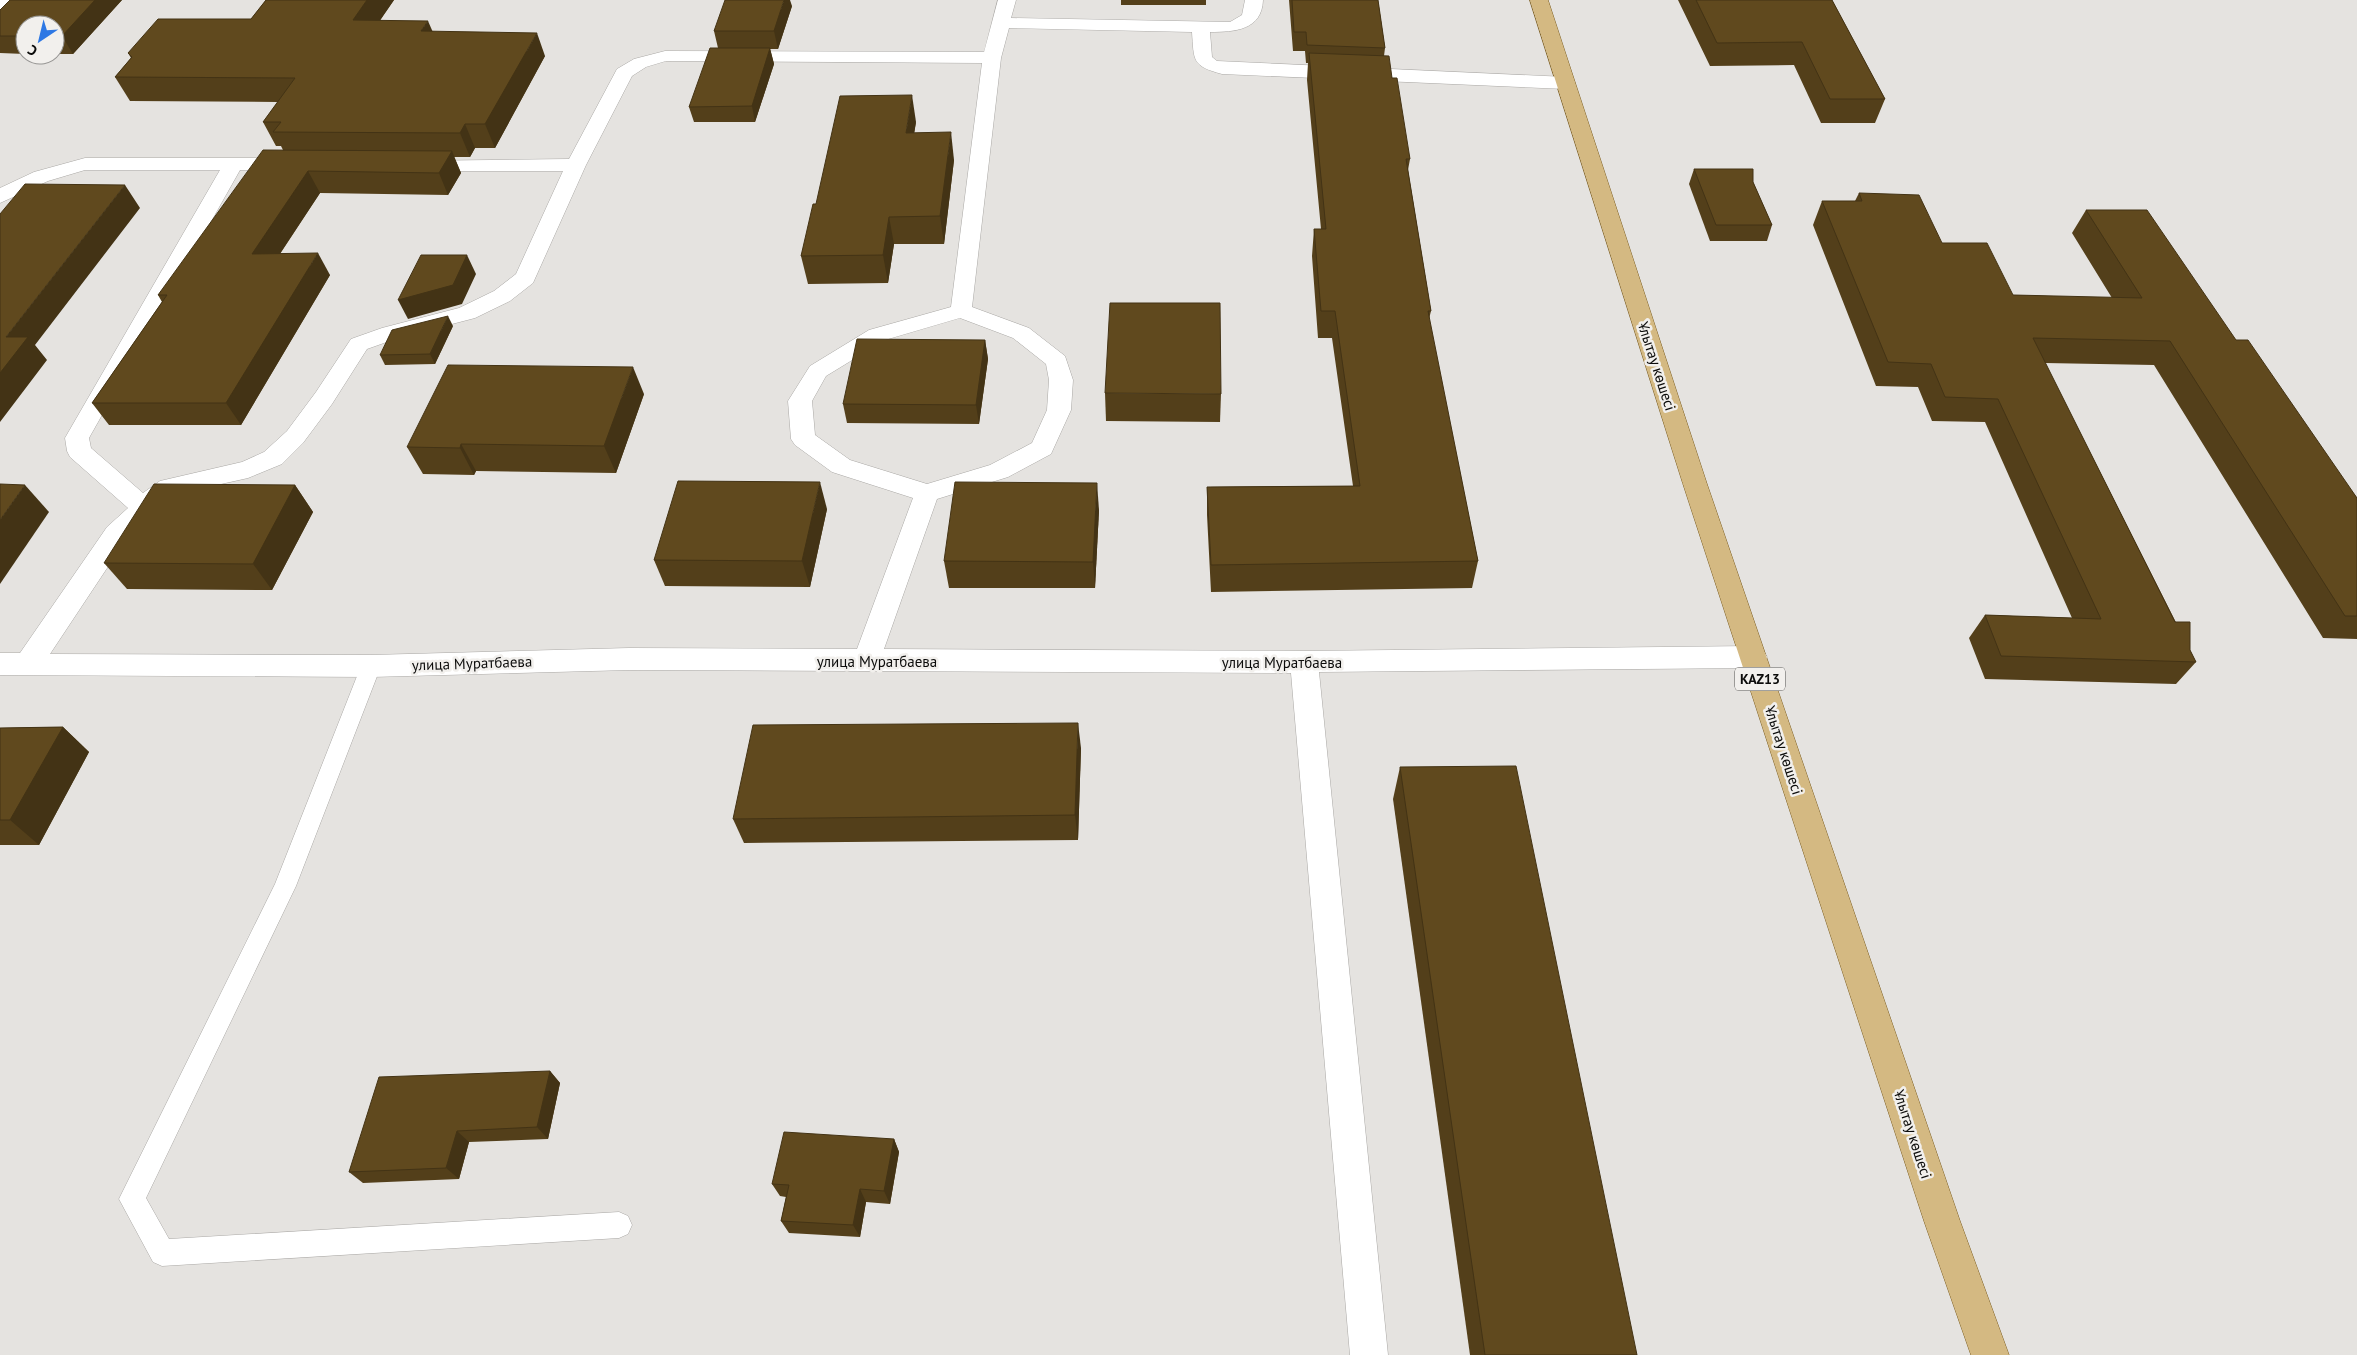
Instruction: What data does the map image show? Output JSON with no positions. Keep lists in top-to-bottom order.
{
  "streets": {
    "main road": ["Ұлытау көшесі", "KAZ13"],
    "street": ["улица Муратбаева"]
  },
  "crossings": [
    ["Ұлытау көшесі", "улица Муратбаева"]
  ],
  "north": "bottom left"
}
